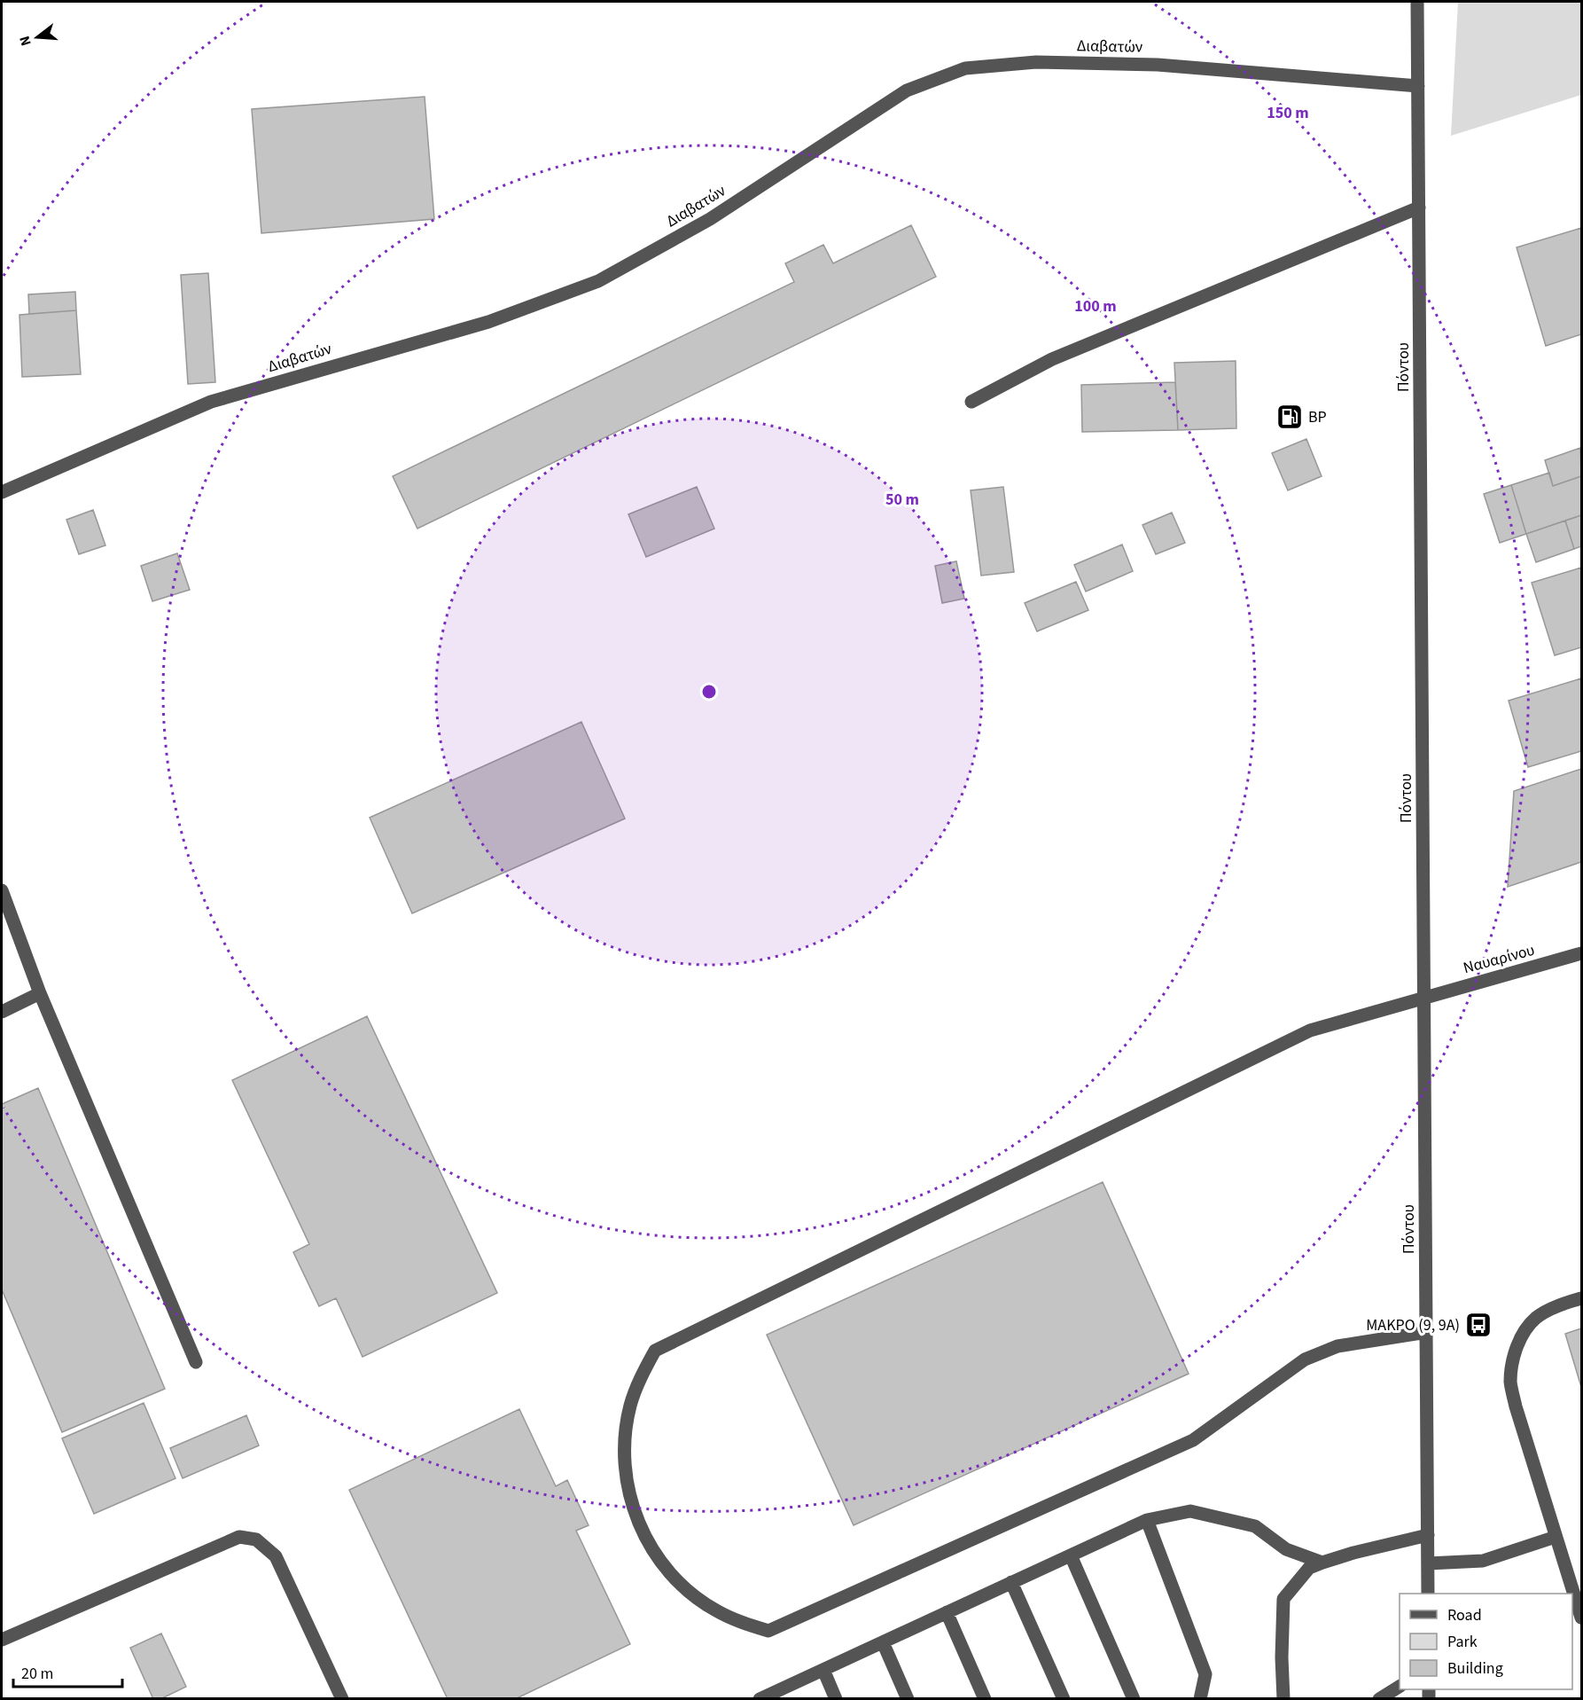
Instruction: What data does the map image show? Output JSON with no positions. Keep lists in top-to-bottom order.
{
  "streets": {
    "street": ["Διαβατών", "Πόντου", "Ναυαρίνου"]
  },
  "crossings": [
    ["Διαβατών", "Πόντου"],
    ["Πόντου", "Ναυαρίνου"]
  ],
  "places": {
    "fuel station": ["BP"],
    "bus stop": ["ΜΑΚΡΟ (9, 9Α)"]
  },
  "legend": ["Road", "Park", "Building"],
  "scale_bar": "20 m",
  "north": "left",
  "rings": ["150 m", "100 m", "50 m"]
}
